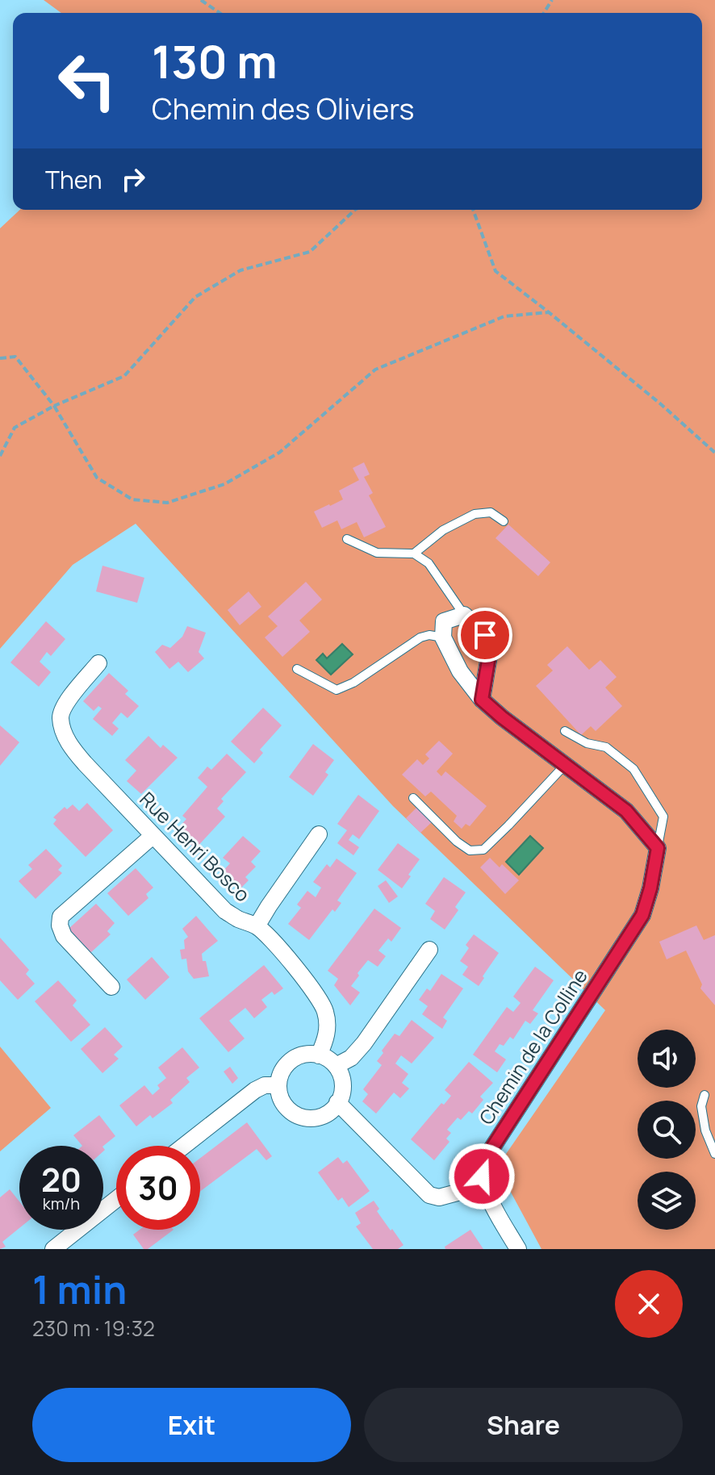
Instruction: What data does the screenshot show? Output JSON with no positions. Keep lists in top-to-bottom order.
{
  "streets": {
    "street": ["Rue Henri Bosco", "Chemin de la Colline"]
  },
  "page": {
    "turn": ["130 m", "Chemin des Oliviers"],
    "then": "Then",
    "speed": "20 km/h",
    "limit": "30",
    "heading": ["1 min", "230 m · 19:32"],
    "buttons": ["Exit", "Share"]
  }
}
